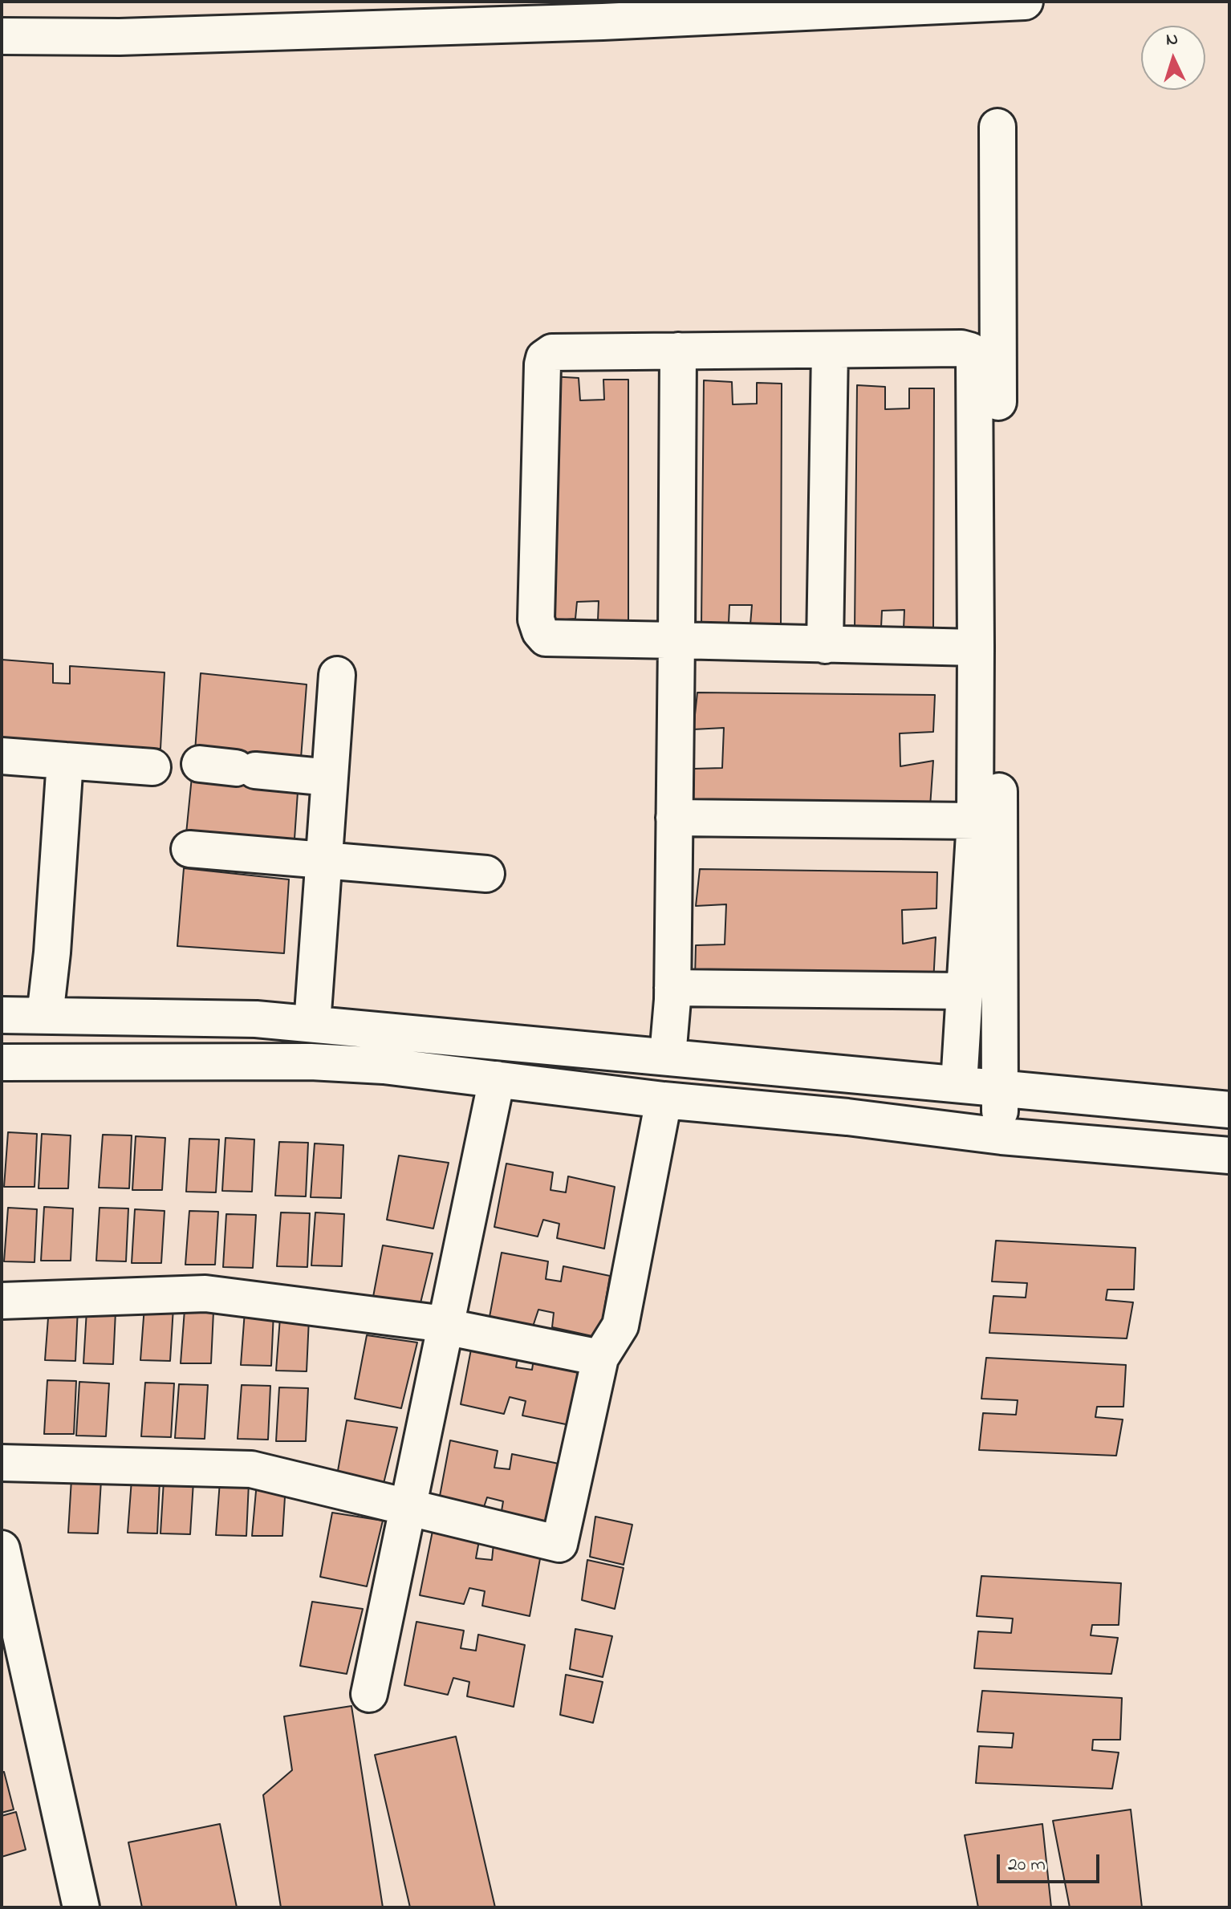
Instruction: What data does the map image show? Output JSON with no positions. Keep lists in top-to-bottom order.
{
  "scale_bar": "20 m",
  "north": "top"
}
